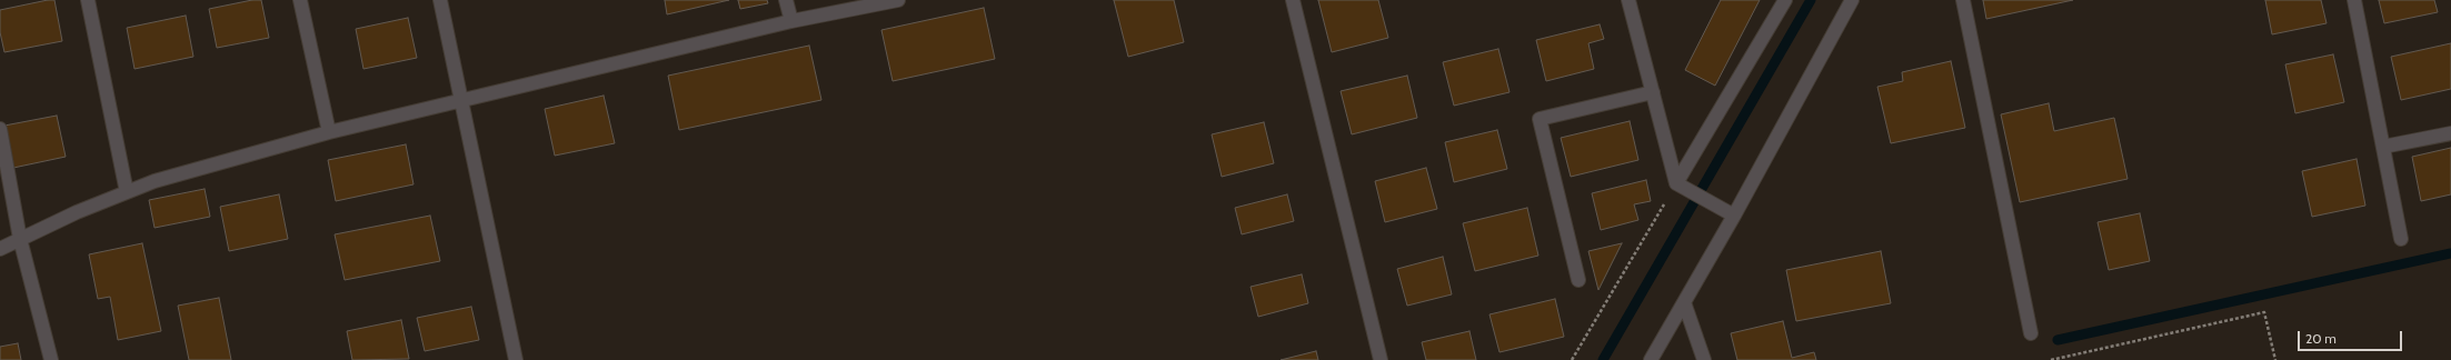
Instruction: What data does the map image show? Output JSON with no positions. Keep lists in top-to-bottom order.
{
  "scale_bar": "20 m"
}
